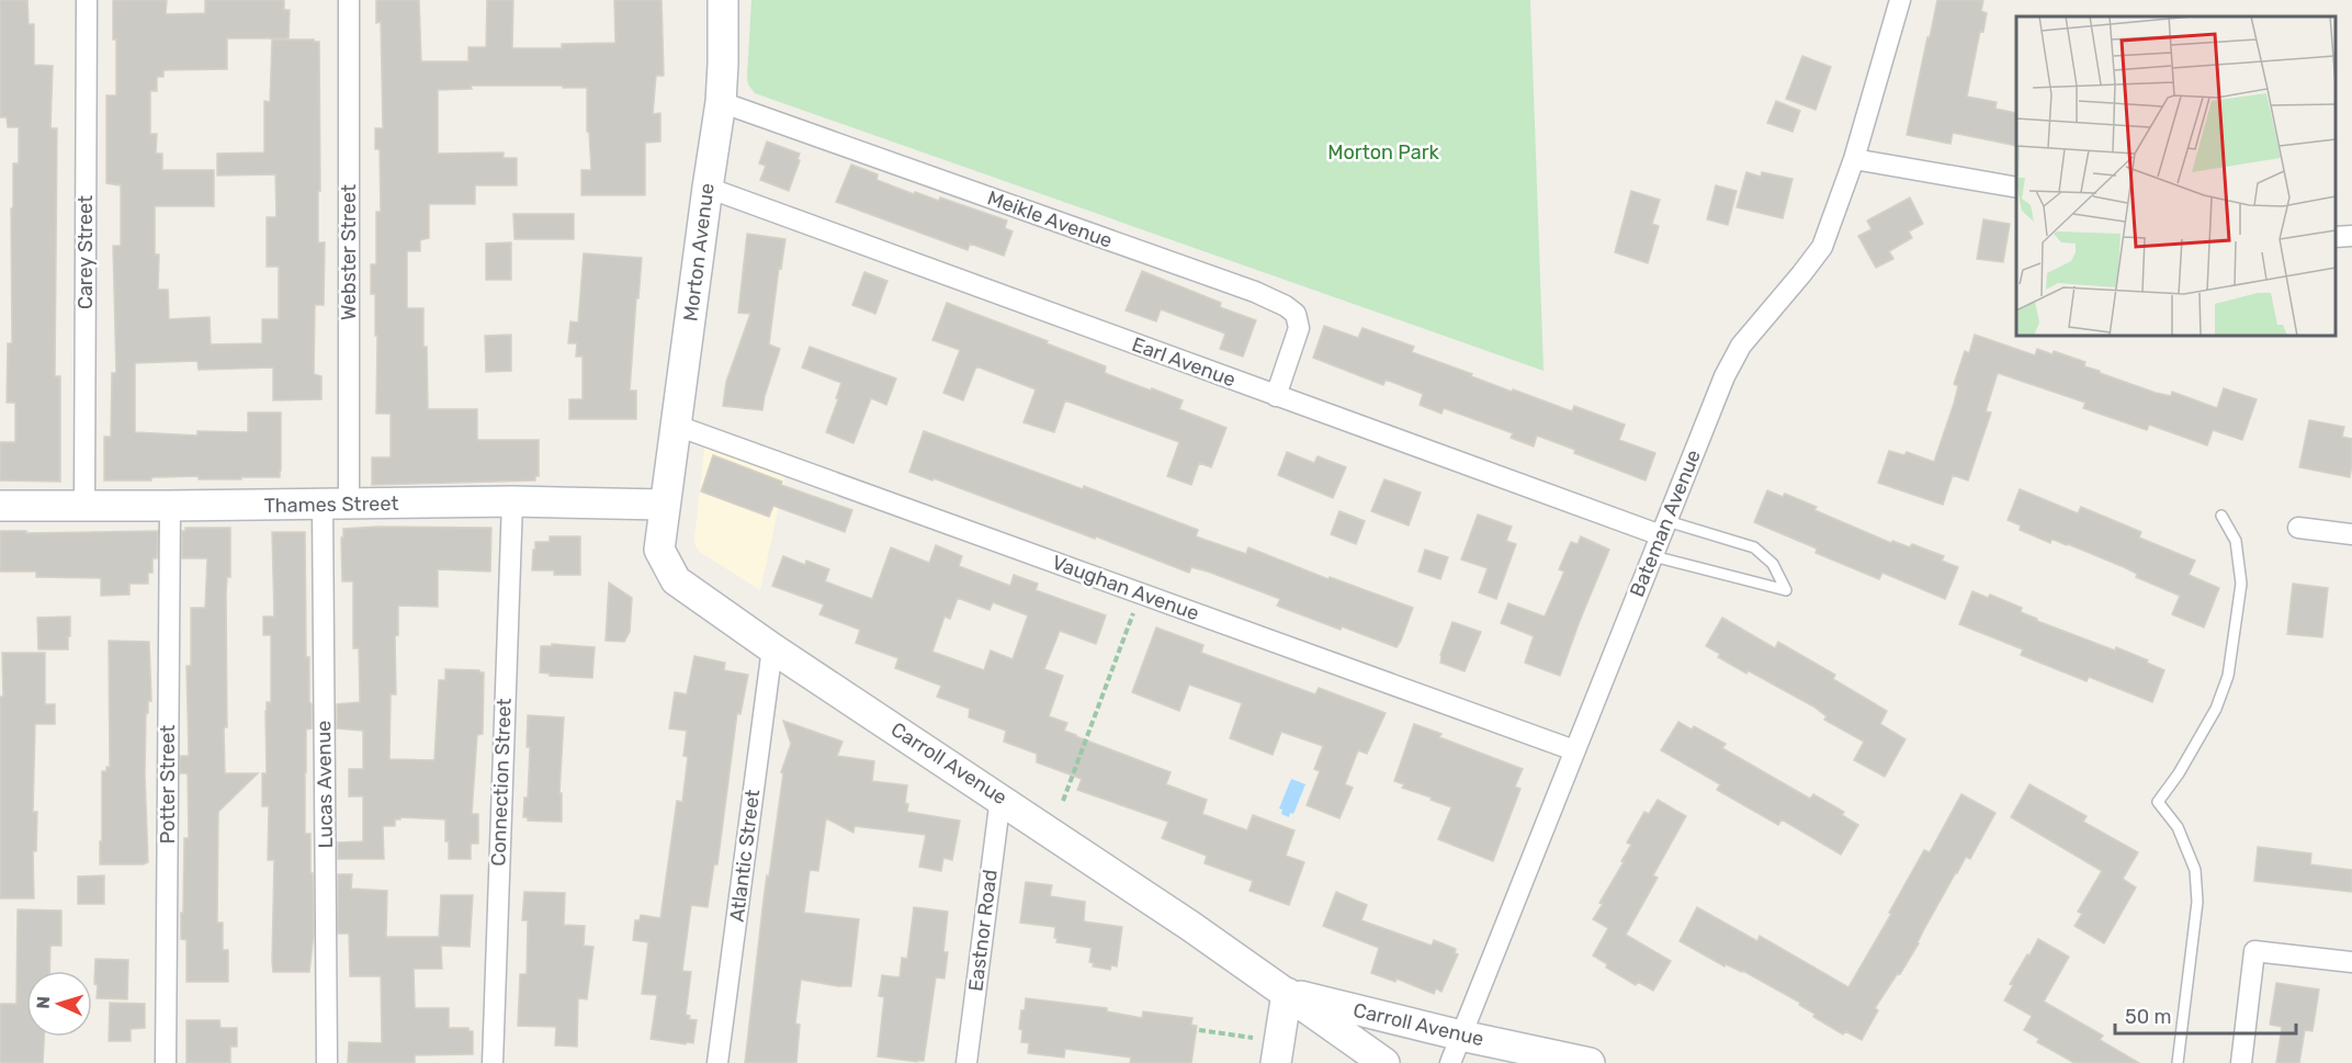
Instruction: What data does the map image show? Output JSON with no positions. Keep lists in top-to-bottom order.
{
  "streets": {
    "main road": ["Morton Avenue", "Thames Street", "Carroll Avenue"],
    "street": [
      "Meikle Avenue",
      "Carey Street",
      "Webster Street",
      "Earl Avenue",
      "Bateman Avenue",
      "Vaughan Avenue",
      "Connection Street",
      "Potter Street",
      "Lucas Avenue",
      "Atlantic Street",
      "Eastnor Road"
    ]
  },
  "crossings": [
    ["Meikle Avenue", "Morton Avenue"],
    ["Meikle Avenue", "Earl Avenue"],
    ["Carey Street", "Thames Street"],
    ["Webster Street", "Thames Street"],
    ["Webster Street", "Lucas Avenue"],
    ["Morton Avenue", "Earl Avenue"],
    ["Morton Avenue", "Thames Street"],
    ["Morton Avenue", "Vaughan Avenue"],
    ["Morton Avenue", "Carroll Avenue"],
    ["Earl Avenue", "Bateman Avenue"],
    ["Thames Street", "Carroll Avenue"],
    ["Thames Street", "Connection Street"],
    ["Thames Street", "Potter Street"],
    ["Thames Street", "Lucas Avenue"],
    ["Bateman Avenue", "Vaughan Avenue"],
    ["Bateman Avenue", "Carroll Avenue"],
    ["Carroll Avenue", "Atlantic Street"],
    ["Carroll Avenue", "Eastnor Road"]
  ],
  "parks": ["Morton Park"],
  "scale_bar": "50 m",
  "north": "left"
}
